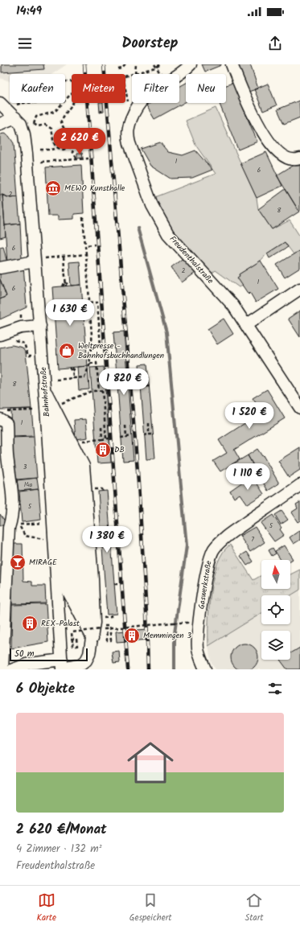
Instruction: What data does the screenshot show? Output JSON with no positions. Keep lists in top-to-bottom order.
{
  "streets": {
    "street": ["Freudenthalstraße", "Bahnhofstraße", "Gaswerkstraße"]
  },
  "places": {
    "museum": ["MEWO Kunsthalle"],
    "shop": ["Weltpresse - Bahnhofsbuchhandlungen"],
    "building": ["DB", "REX-Palast", "Memmingen 3"],
    "bar": ["M1RAGE"]
  },
  "house_numbers": [
    "1",
    "6",
    "2",
    "8",
    "6",
    "2",
    "1",
    "6",
    "8",
    "1",
    "3",
    "14a",
    "5",
    "5",
    "7"
  ],
  "scale_bar": "50 m",
  "north": "top",
  "page": {
    "status": "14:49",
    "header": "Doorstep",
    "chip": [
      "Kaufen",
      "Mieten",
      "Filter",
      "Neu"
    ],
    "price": [
      "2 620 €",
      "1 630 €",
      "1 820 €",
      "1 520 €",
      "1 110 €",
      "1 380 €"
    ],
    "scale": "50 m",
    "heading": "6 Objekte",
    "list": [
      {
        "name": "2 620 €/Monat",
        "note": "4 Zimmer · 132 m² · Freudenthalstraße"
      }
    ],
    "tabs": ["Karte", "Gespeichert", "Start"]
  }
}
